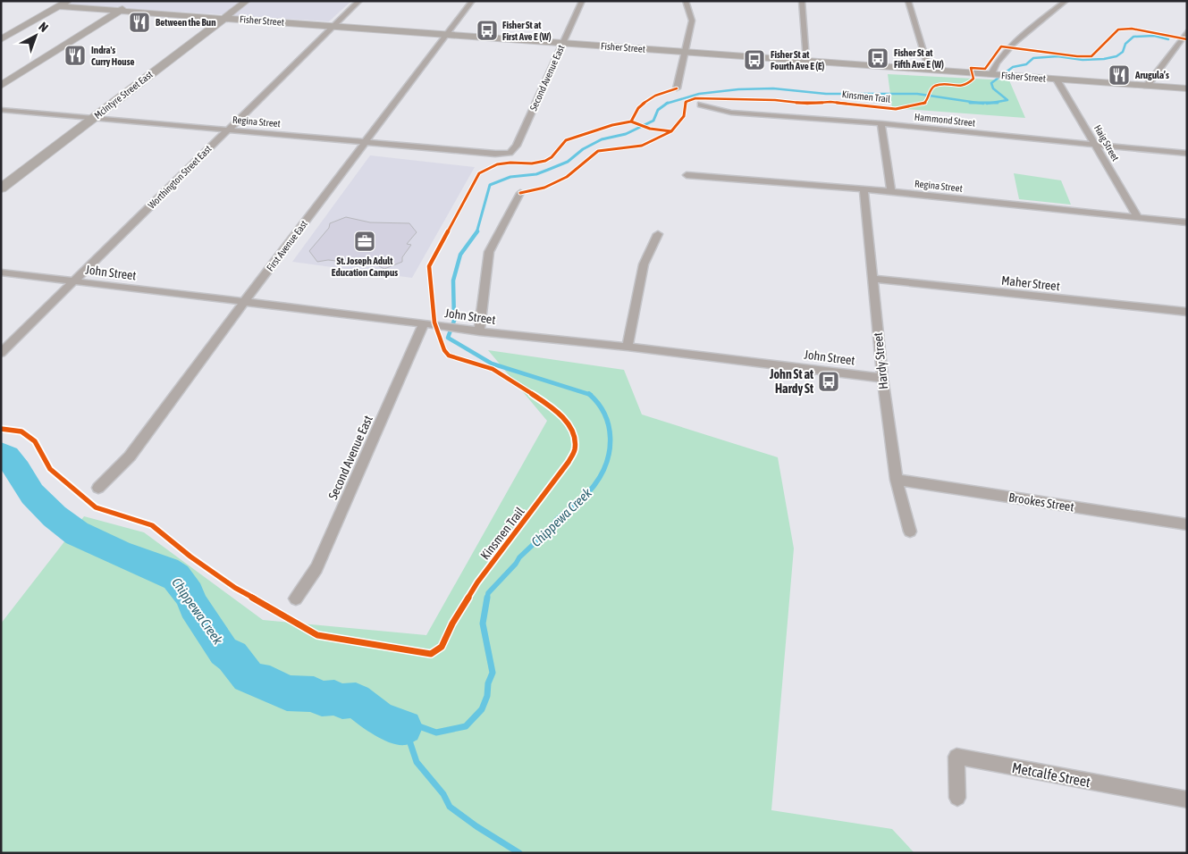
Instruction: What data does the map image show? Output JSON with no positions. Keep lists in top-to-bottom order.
{
  "streets": {
    "main road": ["Fisher Street", "McIntyre Street East"],
    "street": [
      "Second Avenue East",
      "Hammond Street",
      "Regina Street",
      "Haig Street",
      "Worthington Street East",
      "First Avenue East",
      "John Street",
      "Maher Street",
      "Hardy Street",
      "Brookes Street",
      "Metcalfe Street"
    ],
    "cycle path": ["Kinsmen Trail"]
  },
  "crossings": [
    ["Fisher Street", "Second Avenue East"],
    ["Fisher Street", "McIntyre Street East"],
    ["Fisher Street", "Haig Street"],
    ["Fisher Street", "Worthington Street East"],
    ["Fisher Street", "First Avenue East"],
    ["Second Avenue East", "Regina Street"],
    ["Second Avenue East", "John Street"],
    ["McIntyre Street East", "Regina Street"],
    ["Hammond Street", "Haig Street"],
    ["Regina Street", "Haig Street"],
    ["Regina Street", "Worthington Street East"],
    ["Regina Street", "First Avenue East"],
    ["Regina Street", "Hardy Street"],
    ["Worthington Street East", "John Street"],
    ["First Avenue East", "John Street"],
    ["John Street", "Hardy Street"],
    ["Maher Street", "Hardy Street"],
    ["Hardy Street", "Brookes Street"]
  ],
  "water": ["Chippewa Creek"],
  "places": {
    "restaurant": ["Between the Bun", "Indra's Curry House", "Arugula’s"],
    "bus stop": [
      "Fisher St at First Ave E (W)",
      "Fisher St at Fifth Ave E (W)",
      "Fisher St at Fourth Ave E (E)",
      "John St at Hardy St"
    ],
    "office": ["St. Joseph Adult Education Campus"]
  },
  "north": "top right"
}
